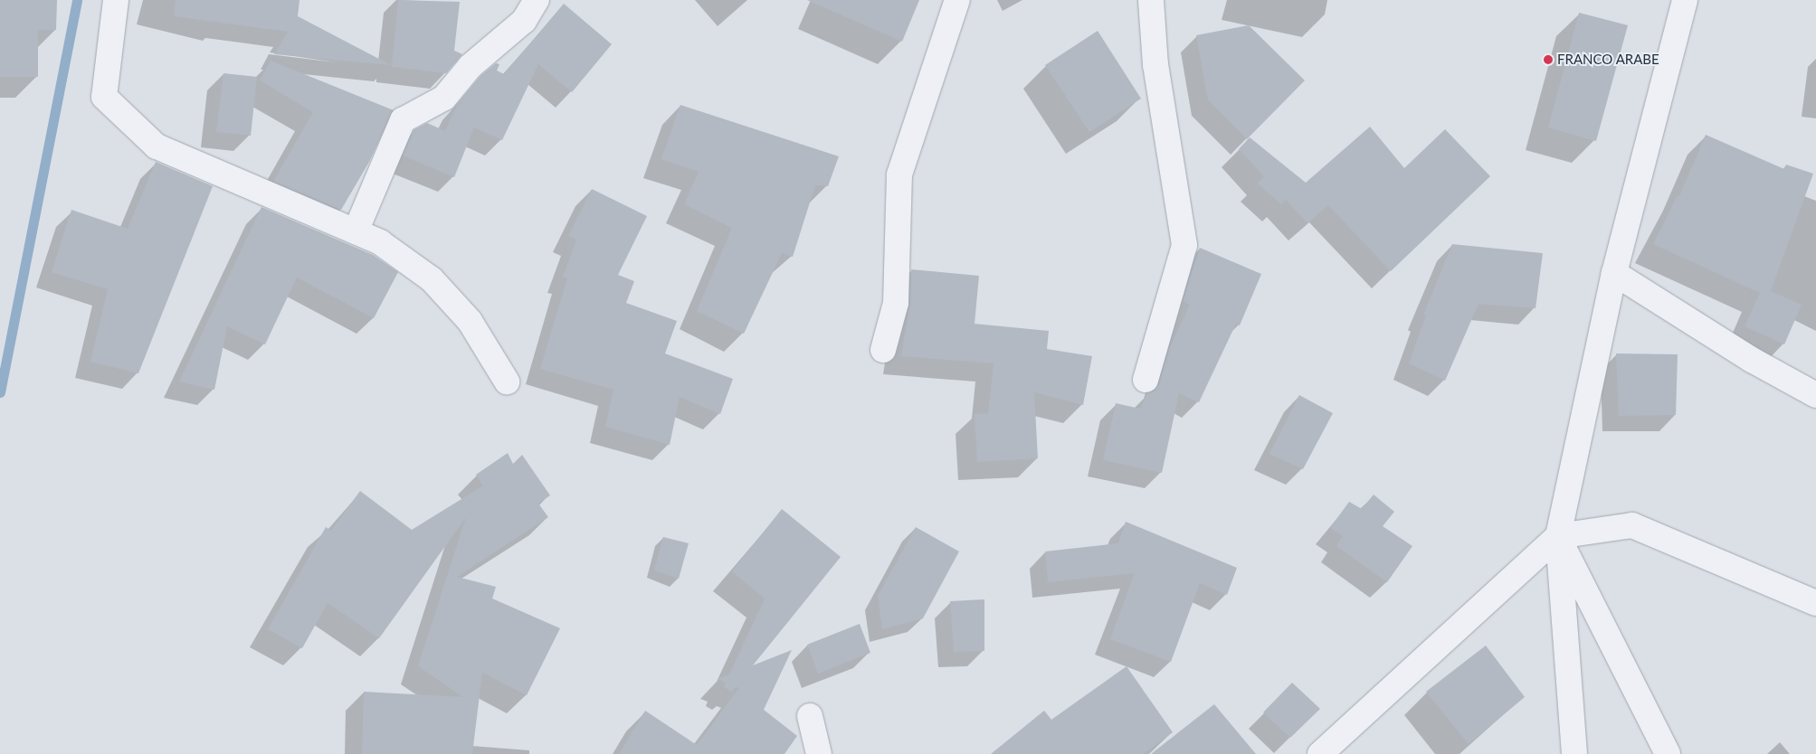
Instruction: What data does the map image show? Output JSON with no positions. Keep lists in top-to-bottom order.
{
  "places": ["FRANCO ARABE"]
}
